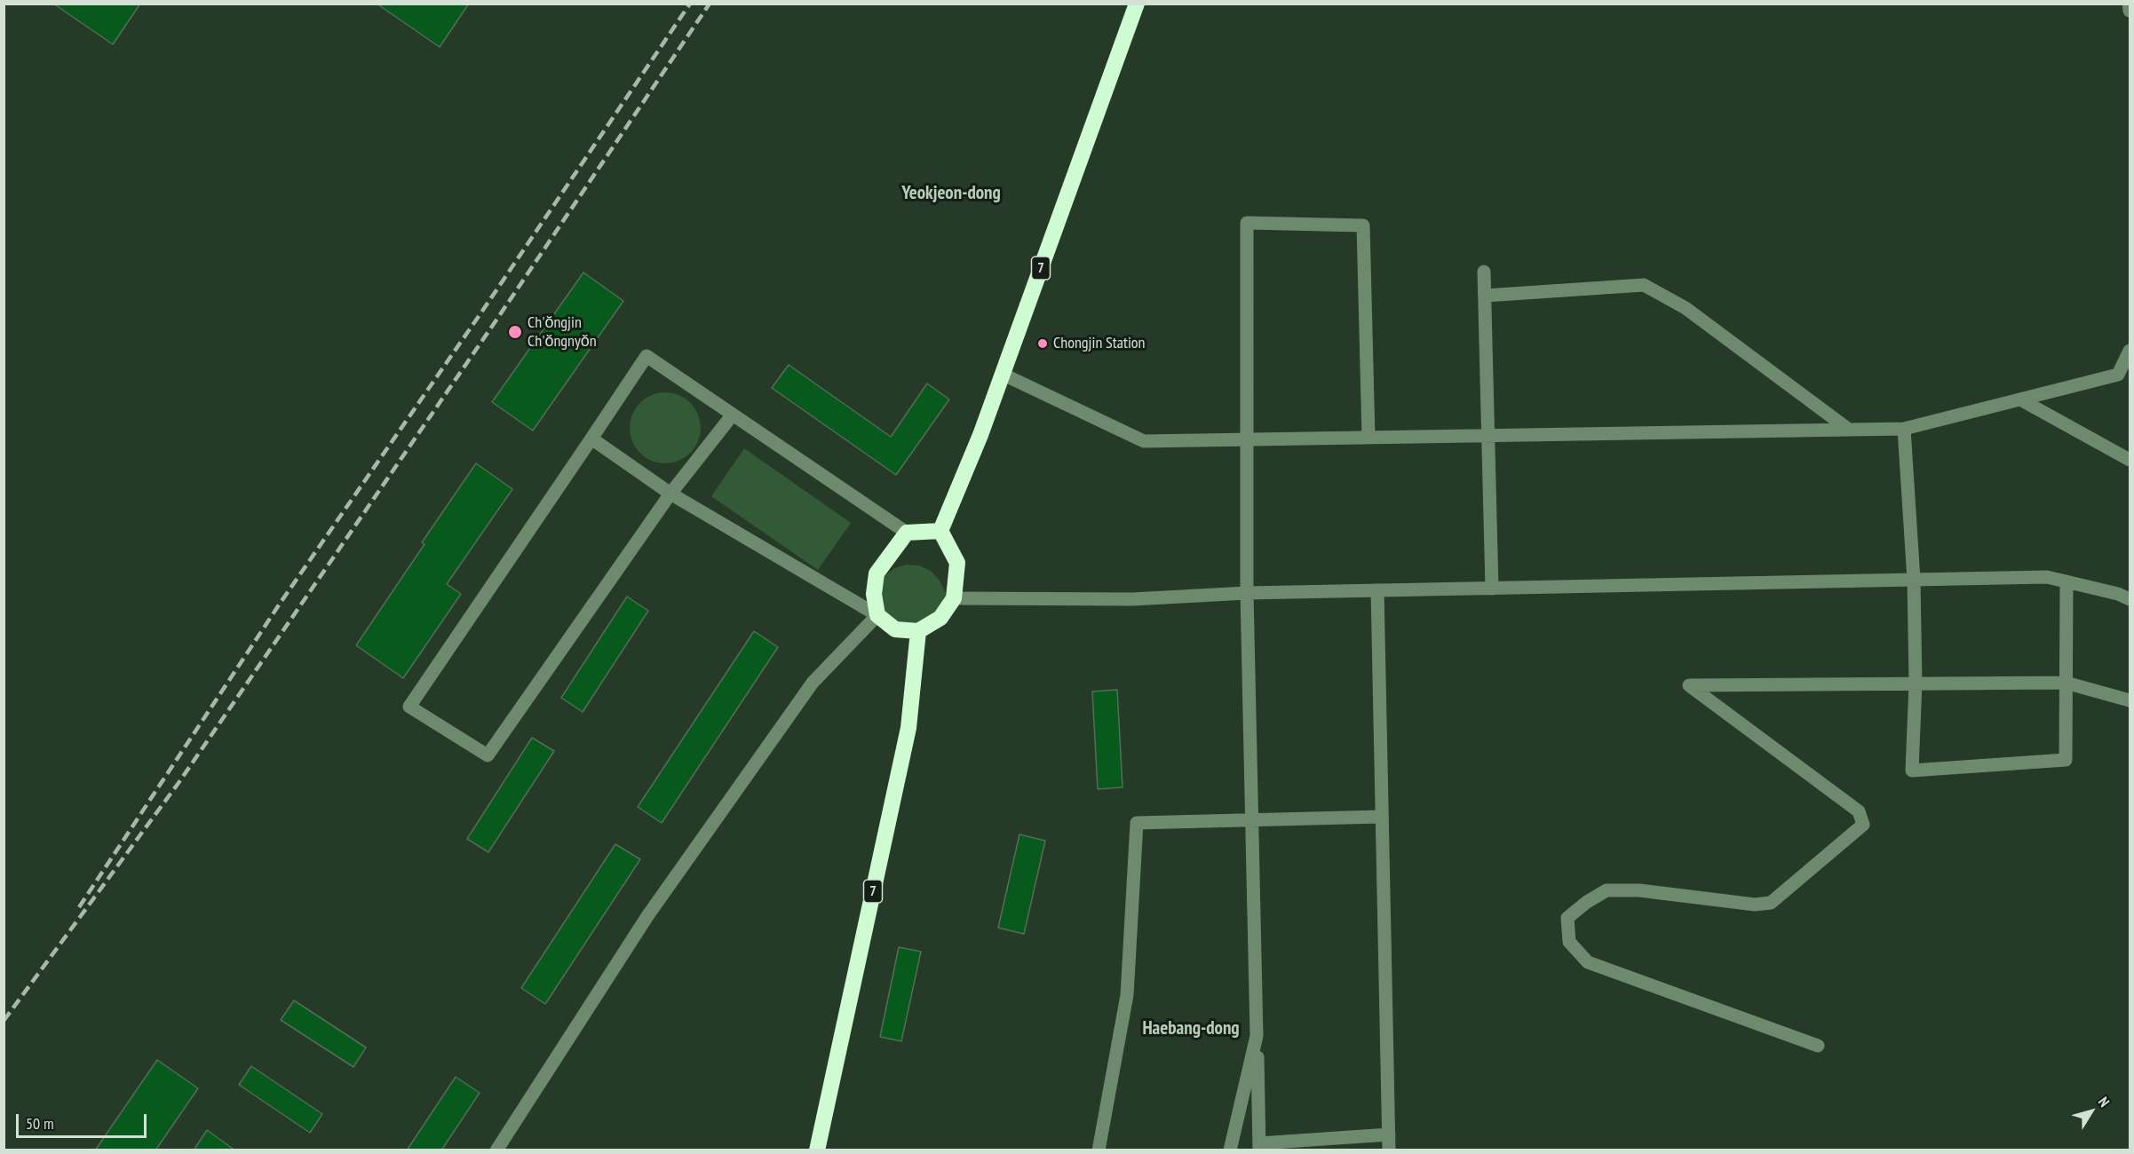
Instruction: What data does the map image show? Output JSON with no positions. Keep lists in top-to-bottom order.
{
  "streets": {
    "highway": ["7"]
  },
  "districts": ["Yeokjeon-dong", "Haebang-dong"],
  "places": ["Ch'ŏngjin Ch'ŏngnyŏn", "Chongjin Station"],
  "scale_bar": "50 m",
  "north": "top right"
}
